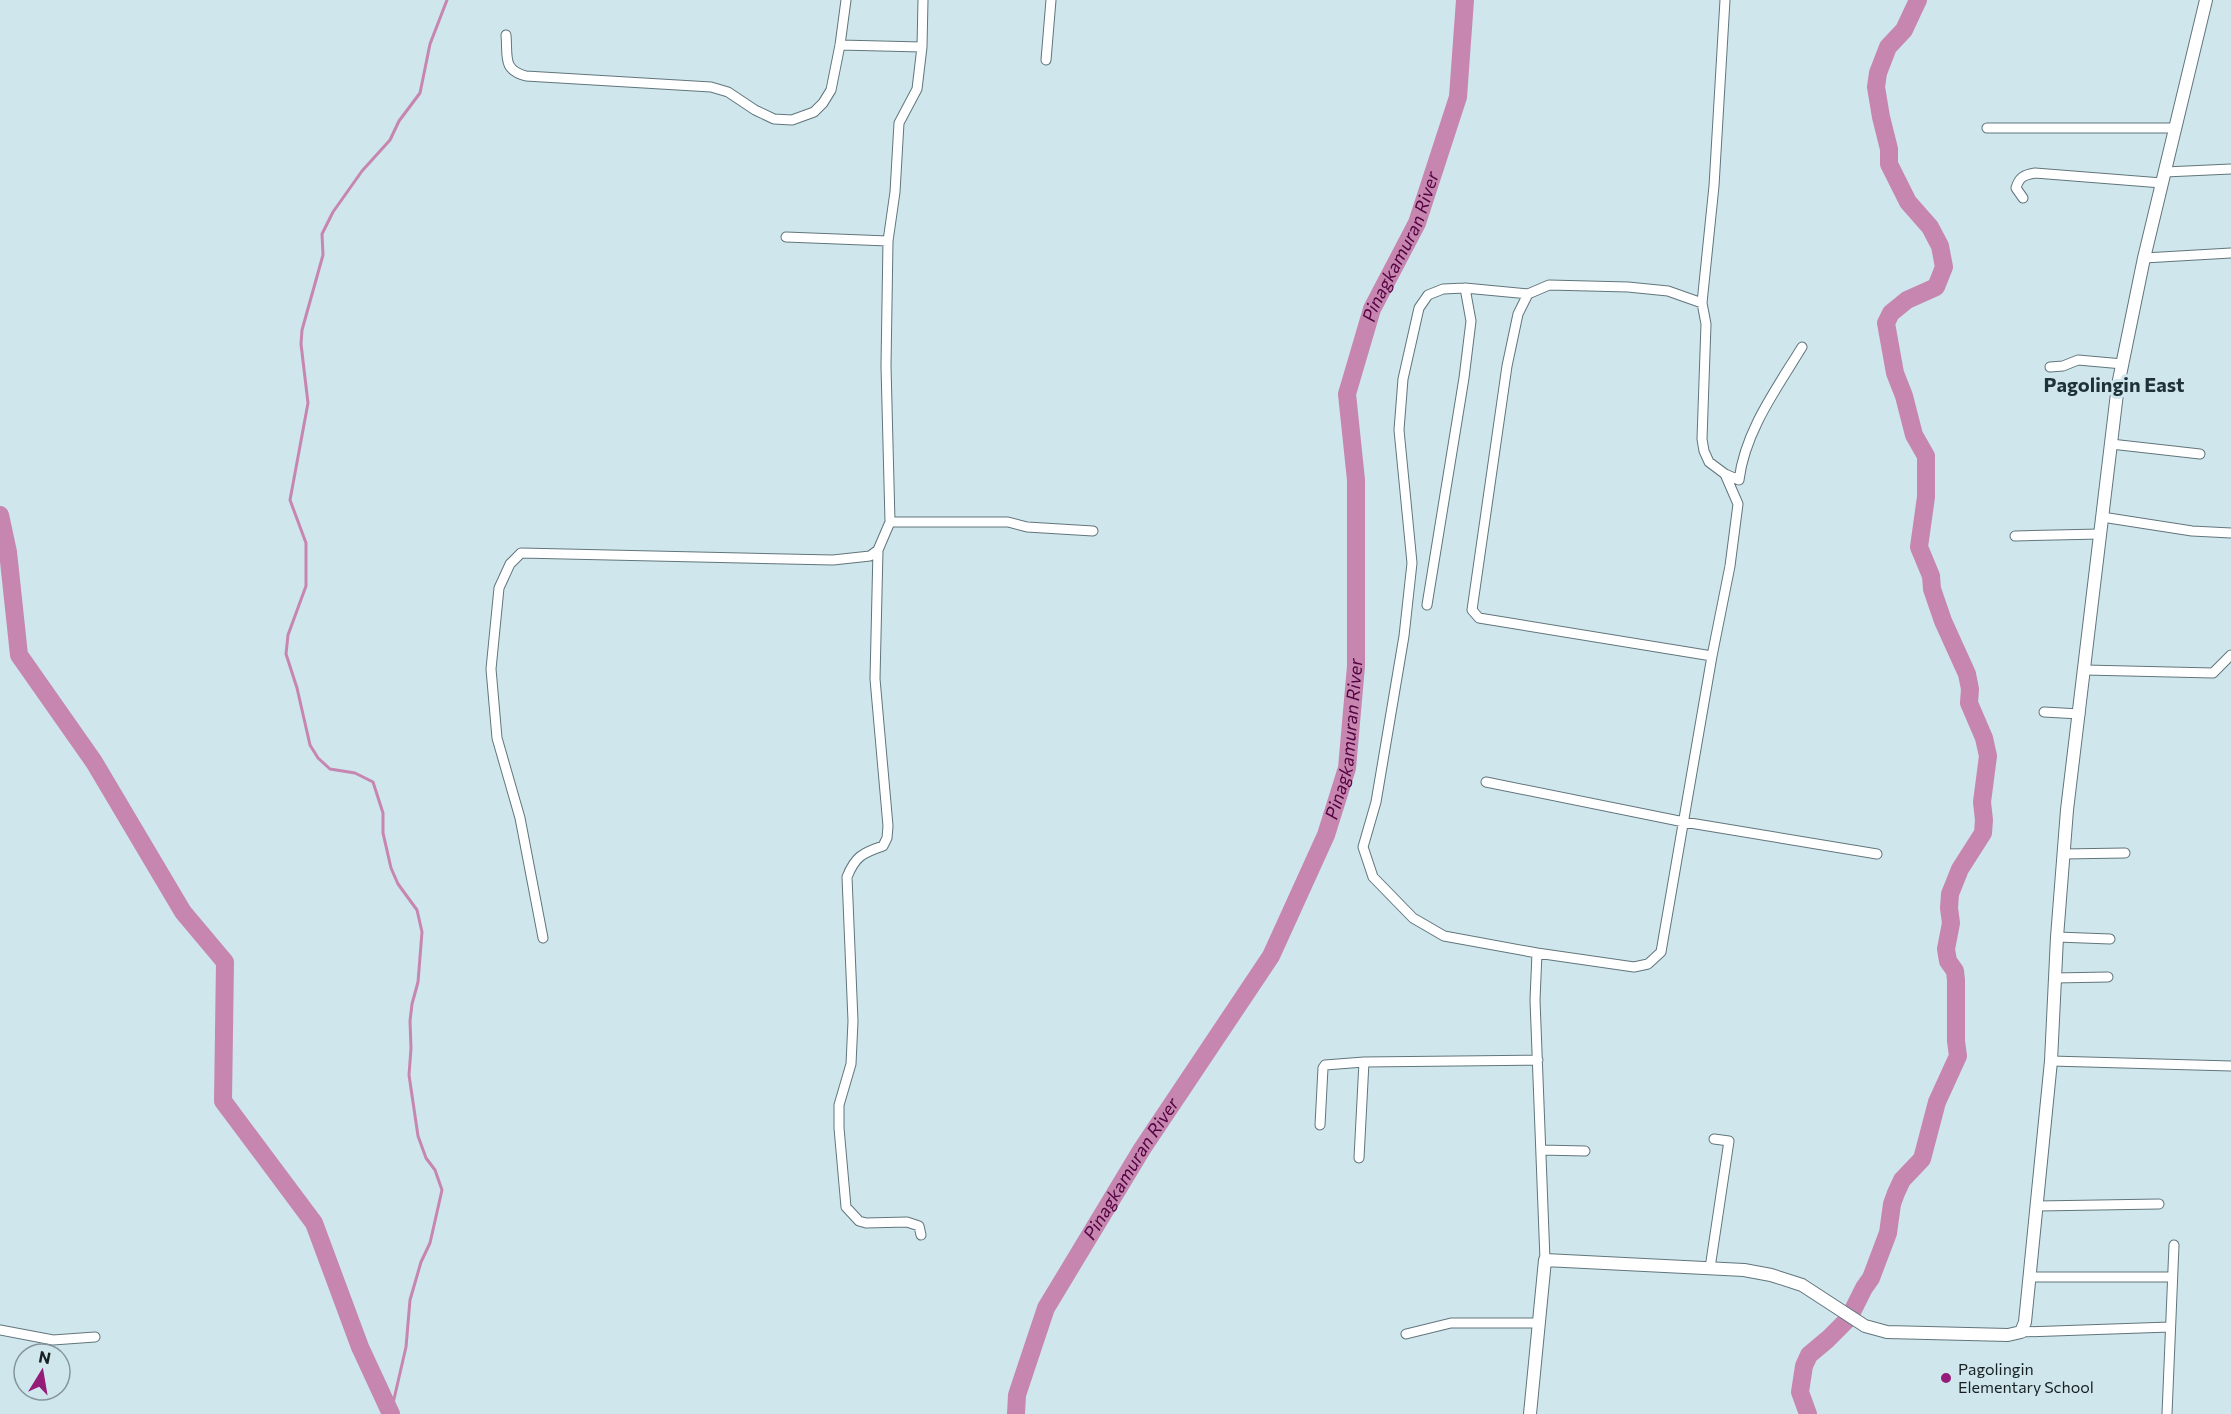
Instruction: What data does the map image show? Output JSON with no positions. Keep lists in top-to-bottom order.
{
  "districts": ["Pagolingin East"],
  "water": ["Pinagkamuran River"],
  "places": ["Pagolingin Elementary School"],
  "north": "top"
}
